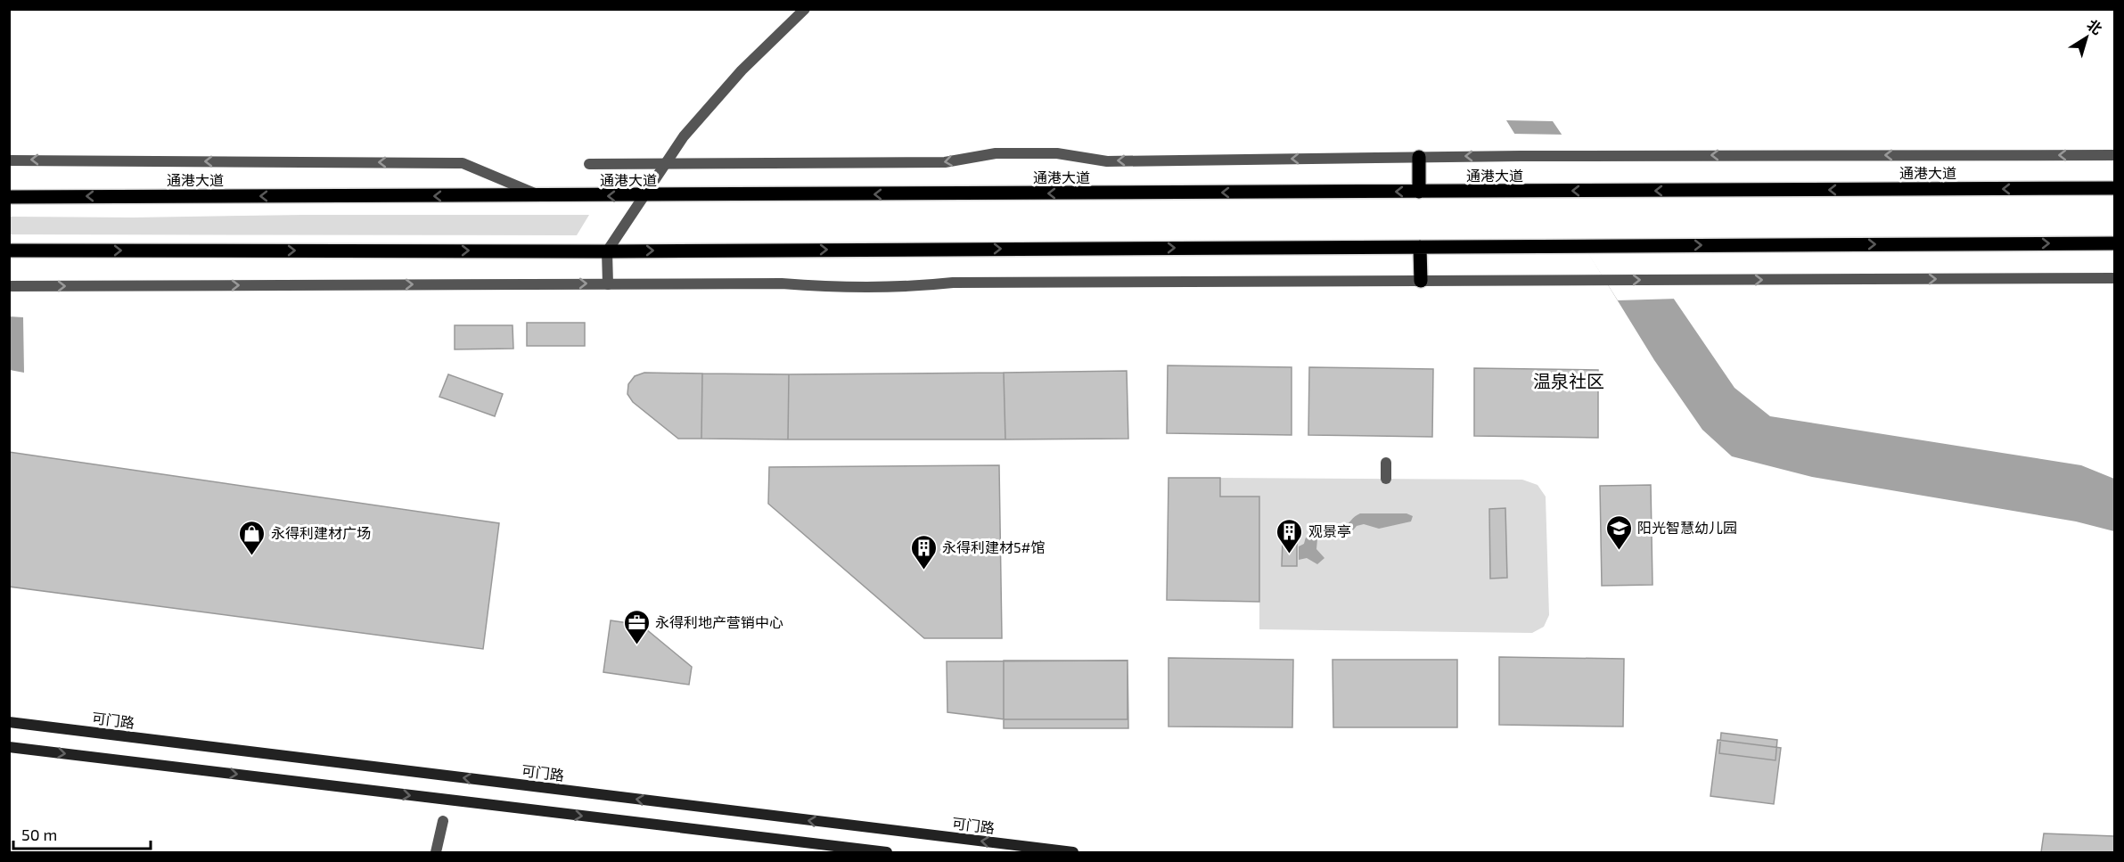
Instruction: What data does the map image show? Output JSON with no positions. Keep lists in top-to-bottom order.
{
  "streets": {
    "main road": ["通港大道", "可门路"]
  },
  "districts": ["温泉社区"],
  "places": {
    "school or university": ["阳光智慧幼儿园"],
    "building": ["观景亭", "永得利建材5#馆"],
    "shop": ["永得利建材广场"],
    "office": ["永得利地产营销中心"]
  },
  "scale_bar": "50 m",
  "north": "top right"
}
